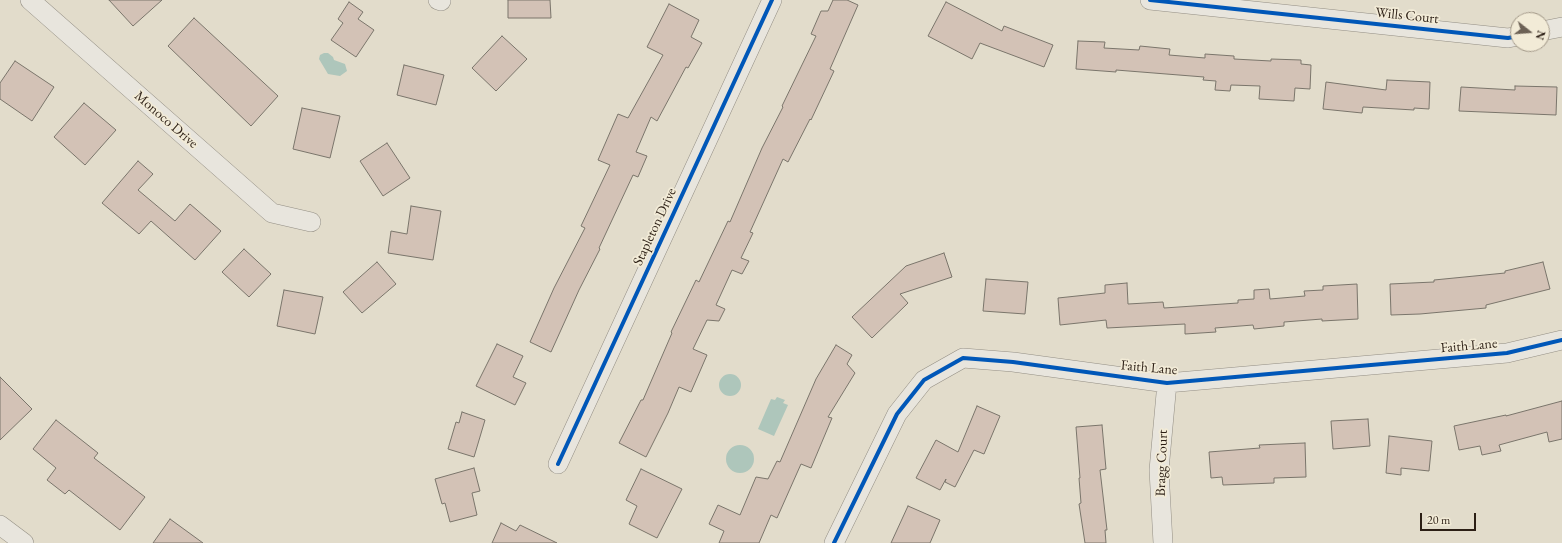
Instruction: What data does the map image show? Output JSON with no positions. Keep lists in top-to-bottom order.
{
  "streets": {
    "street": [
      "Wills Court",
      "Monoco Drive",
      "Stapleton Drive",
      "Faith Lane",
      "Bragg Court"
    ]
  },
  "crossings": [
    ["Faith Lane", "Bragg Court"]
  ],
  "scale_bar": "20 m",
  "north": "right"
}
